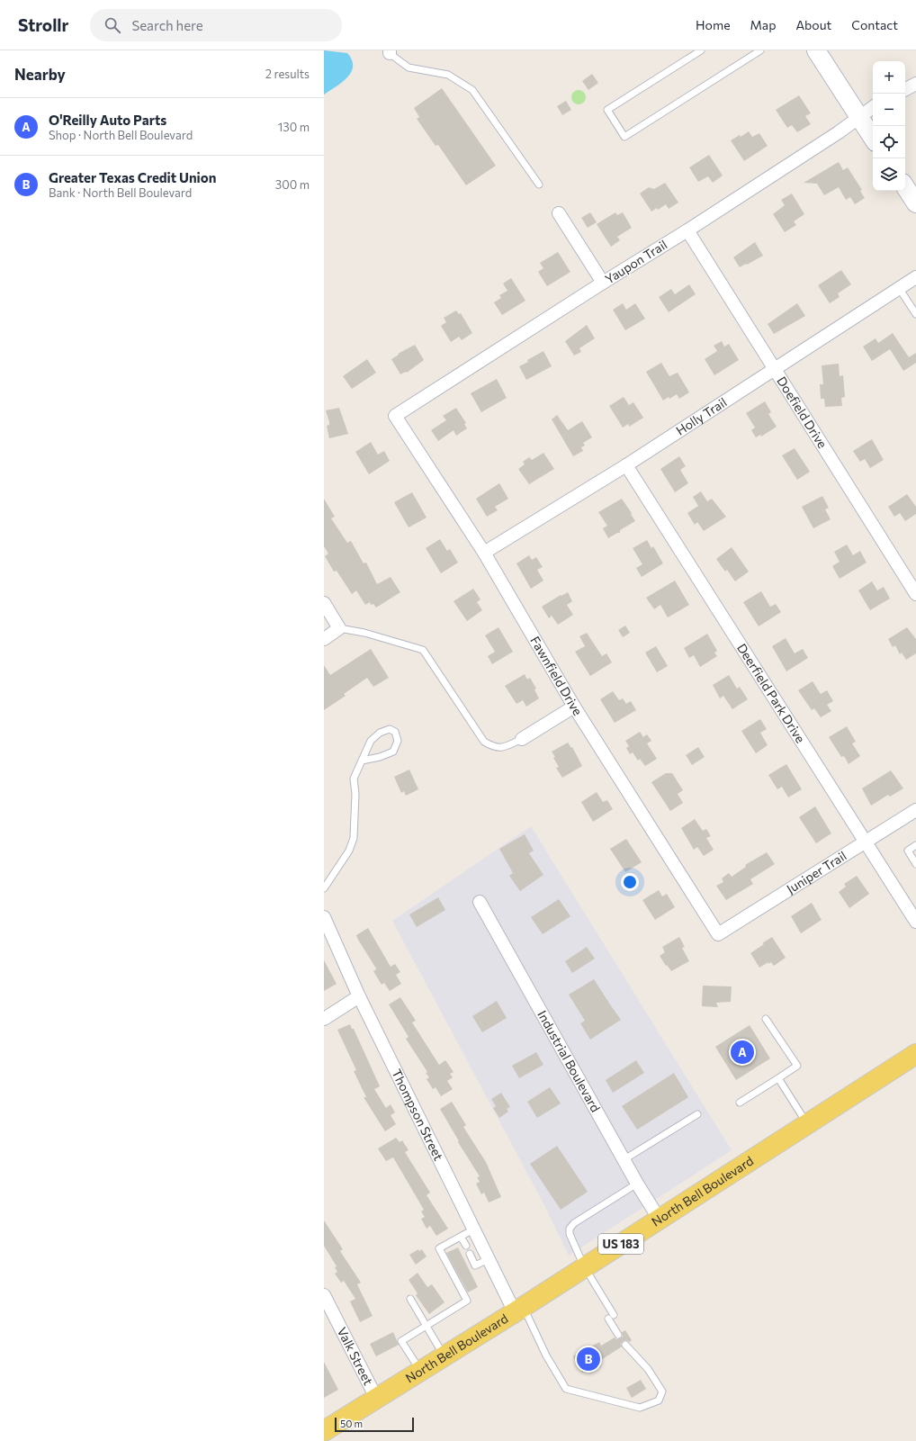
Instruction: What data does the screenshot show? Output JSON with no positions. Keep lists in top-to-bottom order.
{
  "streets": {
    "main road": ["North Bell Boulevard", "US 183"],
    "street": [
      "Yaupon Trail",
      "Doefield Drive",
      "Holly Trail",
      "Fawnfield Drive",
      "Deerfield Park Drive",
      "Juniper Trail",
      "Industrial Boulevard",
      "Thompson Street",
      "Valk Street"
    ]
  },
  "crossings": [
    ["Yaupon Trail", "Doefield Drive"],
    ["Yaupon Trail", "Fawnfield Drive"],
    ["Doefield Drive", "Holly Trail"],
    ["Holly Trail", "Fawnfield Drive"],
    ["Holly Trail", "Deerfield Park Drive"],
    ["Fawnfield Drive", "Juniper Trail"],
    ["Deerfield Park Drive", "Juniper Trail"],
    ["Industrial Boulevard", "North Bell Boulevard"],
    ["Thompson Street", "North Bell Boulevard"],
    ["North Bell Boulevard", "Valk Street"]
  ],
  "scale_bar": "50 m",
  "page": {
    "header": "Strollr",
    "search": "Search here",
    "nav": [
      "Home",
      "Map",
      "About",
      "Contact"
    ],
    "heading": ["Nearby", "2 results"],
    "map_buttons": ["+", "−"],
    "list": [
      {
        "mark": "A",
        "name": "O'Reilly Auto Parts",
        "note": "Shop · North Bell Boulevard",
        "value": "130 m"
      },
      {
        "mark": "B",
        "name": "Greater Texas Credit Union",
        "note": "Bank · North Bell Boulevard",
        "value": "300 m"
      }
    ],
    "pins": ["A", "B"],
    "scale": "50 m"
  }
}
